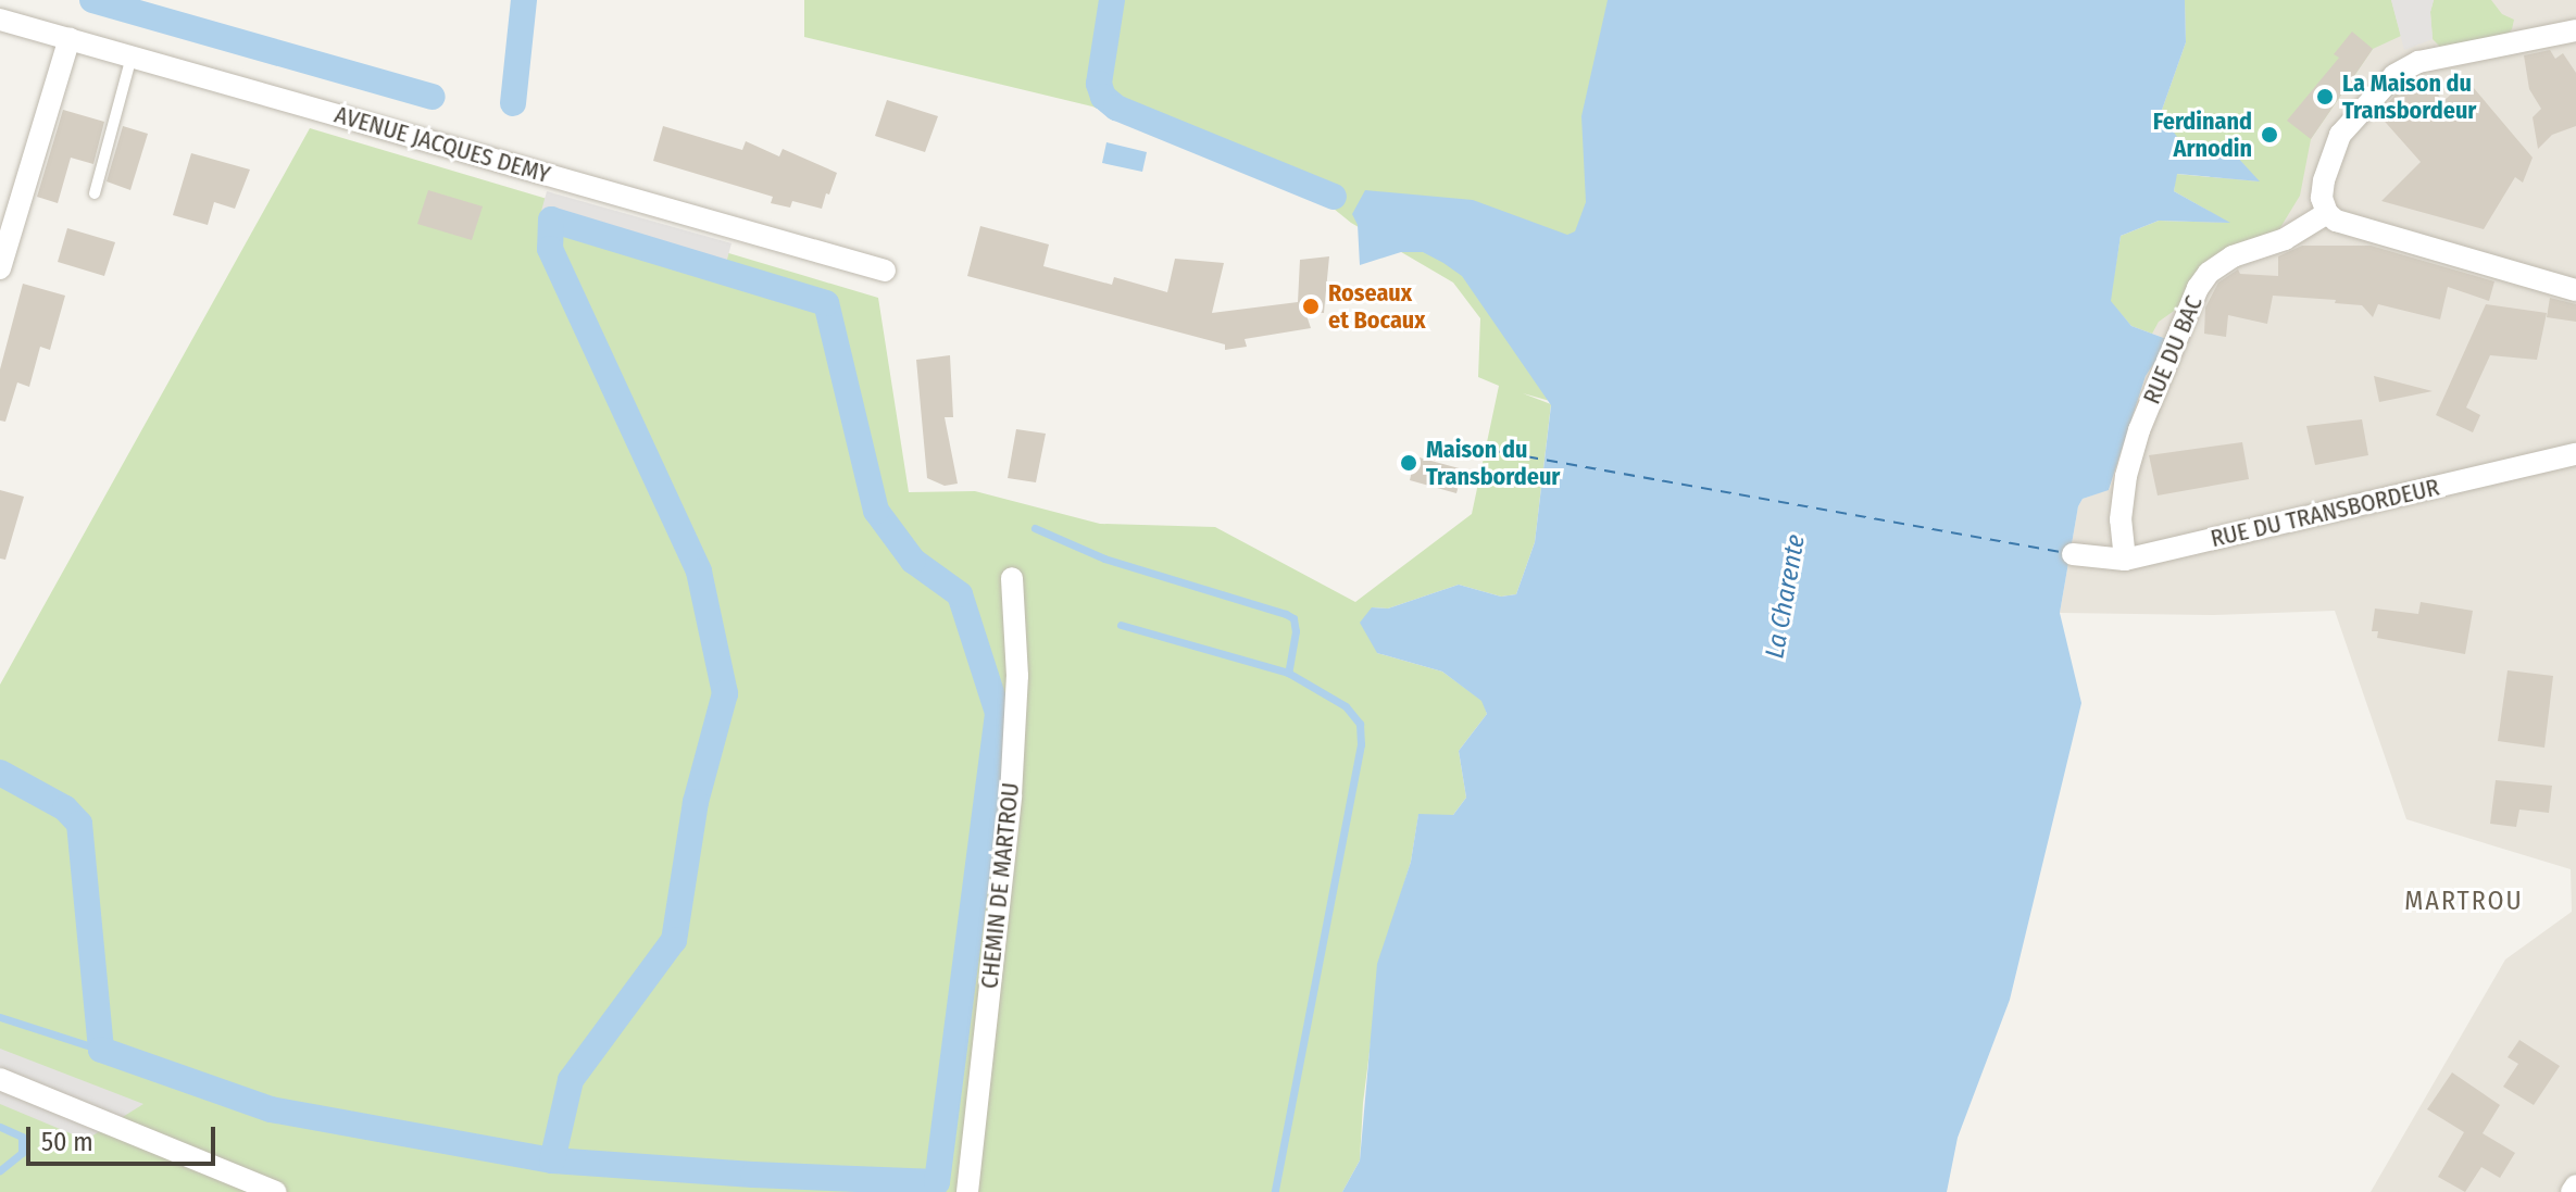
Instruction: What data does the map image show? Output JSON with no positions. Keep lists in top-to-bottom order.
{
  "streets": {
    "street": [
      "AVENUE JACQUES DEMY",
      "RUE DU BAC",
      "RUE DU TRANSBORDEUR",
      "CHEMIN DE MARTROU"
    ]
  },
  "crossings": [
    ["RUE DU BAC", "RUE DU TRANSBORDEUR"]
  ],
  "districts": ["MARTROU"],
  "water": ["La Charente"],
  "places": [
    "La Maison du Transbordeur",
    "Ferdinand Arnodin",
    "Roseaux et Bocaux",
    "Maison du Transbordeur"
  ],
  "scale_bar": "50 m"
}
